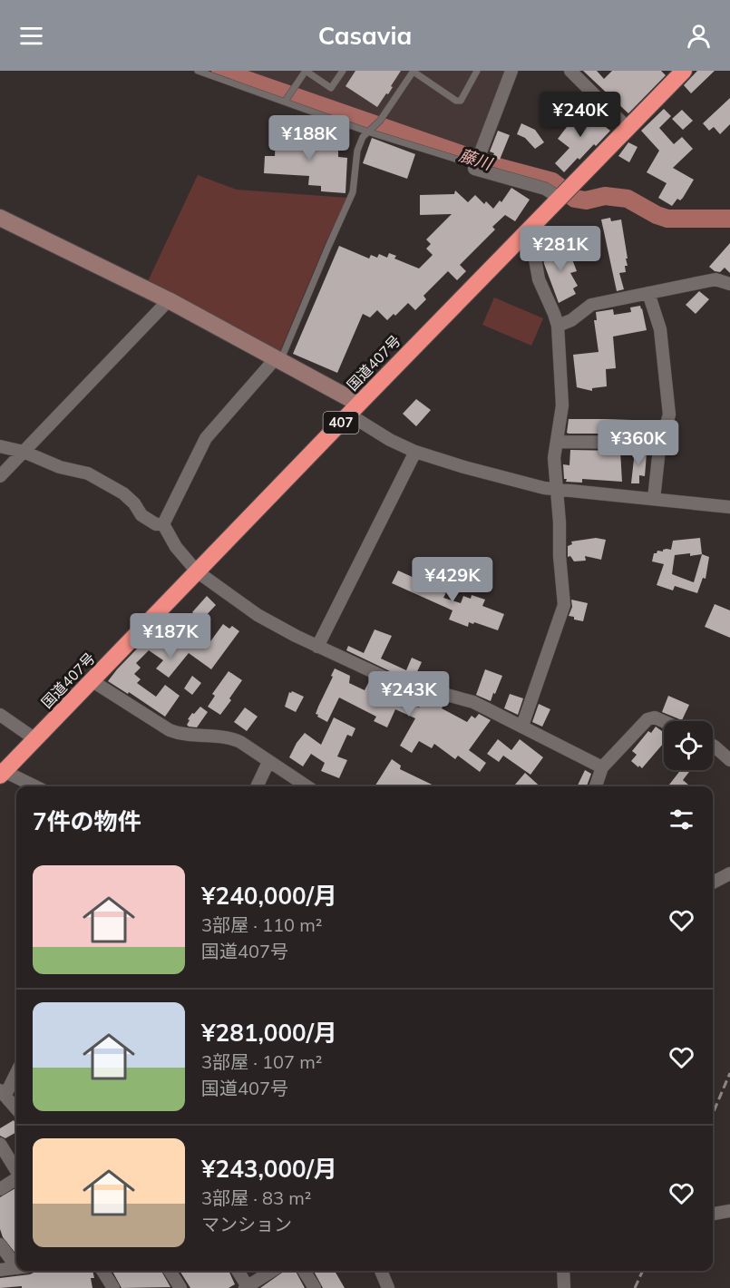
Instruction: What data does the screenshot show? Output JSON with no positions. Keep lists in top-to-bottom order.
{
  "streets": {
    "highway": ["国道407号", "407"]
  },
  "water": ["藤川"],
  "page": {
    "header": "Casavia",
    "price": [
      "¥240K",
      "¥188K",
      "¥281K",
      "¥360K",
      "¥429K",
      "¥187K",
      "¥243K"
    ],
    "heading": "7件の物件",
    "list": [
      {
        "name": "¥240,000/月",
        "note": "3部屋 · 110 m² · 国道407号"
      },
      {
        "name": "¥281,000/月",
        "note": "3部屋 · 107 m² · 国道407号"
      },
      {
        "name": "¥243,000/月",
        "note": "3部屋 · 83 m² · マンション"
      }
    ]
  }
}
